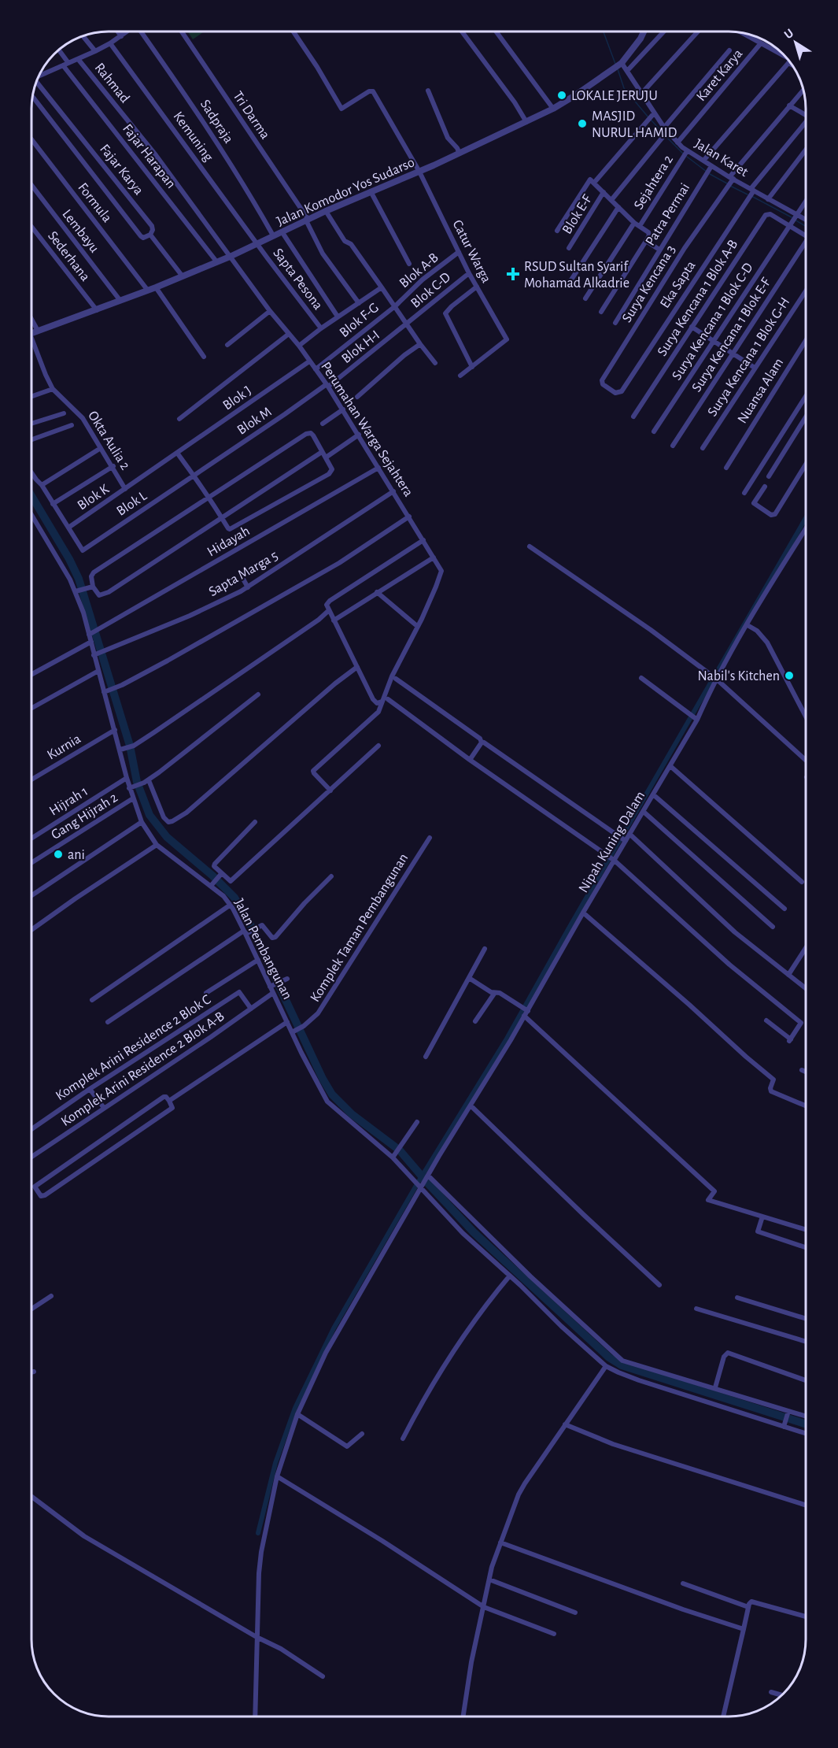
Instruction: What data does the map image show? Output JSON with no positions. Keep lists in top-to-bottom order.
{
  "streets": {
    "street": [
      "Karet Karya",
      "Rahmad",
      "Tri Darma",
      "Sadpraja",
      "Kemuning",
      "Fajar Harapan",
      "Jalan Karet",
      "Fajar Karya",
      "Sejahtera 2",
      "Jalan Komodor Yos Sudarso",
      "Formula",
      "Blok E-F",
      "Patra Permai",
      "Lembayu",
      "Catur Warga",
      "Sederhana",
      "Blok A-B",
      "Sapta Pesona",
      "Surya Kencana 3",
      "Eka Sapta",
      "Blok C-D",
      "Surya Kencana 1 Blok A-B",
      "Blok F-G",
      "Surya Kencana 1 Blok C-D",
      "Surya Kencana 1 Blok E-F",
      "Blok H-I",
      "Surya Kencana 1 Blok G-H",
      "Nuansa Alam",
      "Blok J",
      "Blok M",
      "Perumahan Warga Sejahtera",
      "Okta Aulia 2",
      "Blok K",
      "Blok L",
      "Hidayah",
      "Sapta Marga 5",
      "Kurnia",
      "Hijrah 1",
      "Gang Hijrah 2",
      "Nipah Kuning Dalam",
      "Komplek Taman Pembangunan",
      "Jalan Pembangunan",
      "Komplek Arini Residence 2 Blok C",
      "Komplek Arini Residence 2 Blok A-B"
    ]
  },
  "crossings": [
    ["Karet Karya", "Jalan Karet"],
    ["Rahmad", "Jalan Komodor Yos Sudarso"],
    ["Rahmad", "Perumahan Warga Sejahtera"],
    ["Tri Darma", "Jalan Komodor Yos Sudarso"],
    ["Sadpraja", "Jalan Komodor Yos Sudarso"],
    ["Kemuning", "Jalan Komodor Yos Sudarso"],
    ["Kemuning", "Sapta Pesona"],
    ["Fajar Harapan", "Jalan Komodor Yos Sudarso"],
    ["Jalan Karet", "Sejahtera 2"],
    ["Jalan Karet", "Jalan Komodor Yos Sudarso"],
    ["Jalan Karet", "Patra Permai"],
    ["Jalan Karet", "Surya Kencana 3"],
    ["Jalan Karet", "Eka Sapta"],
    ["Jalan Karet", "Surya Kencana 1 Blok C-D"],
    ["Fajar Karya", "Jalan Komodor Yos Sudarso"],
    ["Jalan Komodor Yos Sudarso", "Formula"],
    ["Jalan Komodor Yos Sudarso", "Lembayu"],
    ["Jalan Komodor Yos Sudarso", "Catur Warga"],
    ["Jalan Komodor Yos Sudarso", "Sederhana"],
    ["Jalan Komodor Yos Sudarso", "Sapta Pesona"],
    ["Jalan Komodor Yos Sudarso", "Perumahan Warga Sejahtera"],
    ["Catur Warga", "Blok A-B"],
    ["Catur Warga", "Blok C-D"],
    ["Blok A-B", "Blok F-G"],
    ["Surya Kencana 3", "Eka Sapta"],
    ["Blok C-D", "Blok H-I"],
    ["Surya Kencana 1 Blok A-B", "Surya Kencana 1 Blok C-D"],
    ["Blok F-G", "Perumahan Warga Sejahtera"],
    ["Blok H-I", "Blok M"],
    ["Blok H-I", "Perumahan Warga Sejahtera"],
    ["Blok J", "Perumahan Warga Sejahtera"],
    ["Blok J", "Blok K"],
    ["Blok M", "Perumahan Warga Sejahtera"],
    ["Blok M", "Blok L"],
    ["Perumahan Warga Sejahtera", "Hidayah"],
    ["Perumahan Warga Sejahtera", "Sapta Marga 5"],
    ["Okta Aulia 2", "Blok K"],
    ["Blok K", "Blok L"],
    ["Hidayah", "Jalan Pembangunan"],
    ["Sapta Marga 5", "Jalan Pembangunan"],
    ["Kurnia", "Jalan Pembangunan"],
    ["Hijrah 1", "Jalan Pembangunan"],
    ["Gang Hijrah 2", "Jalan Pembangunan"],
    ["Nipah Kuning Dalam", "Jalan Pembangunan"],
    ["Komplek Taman Pembangunan", "Jalan Pembangunan"],
    ["Jalan Pembangunan", "Komplek Arini Residence 2 Blok A-B"],
    ["Komplek Arini Residence 2 Blok C", "Komplek Arini Residence 2 Blok A-B"]
  ],
  "places": {
    "other": [
      "LOKALE JERUJU",
      "MASJID NURUL HAMID",
      "Nabil's Kitchen",
      "ani"
    ],
    "health": ["RSUD Sultan Syarif Mohamad Alkadrie"]
  },
  "north": "top left"
}
